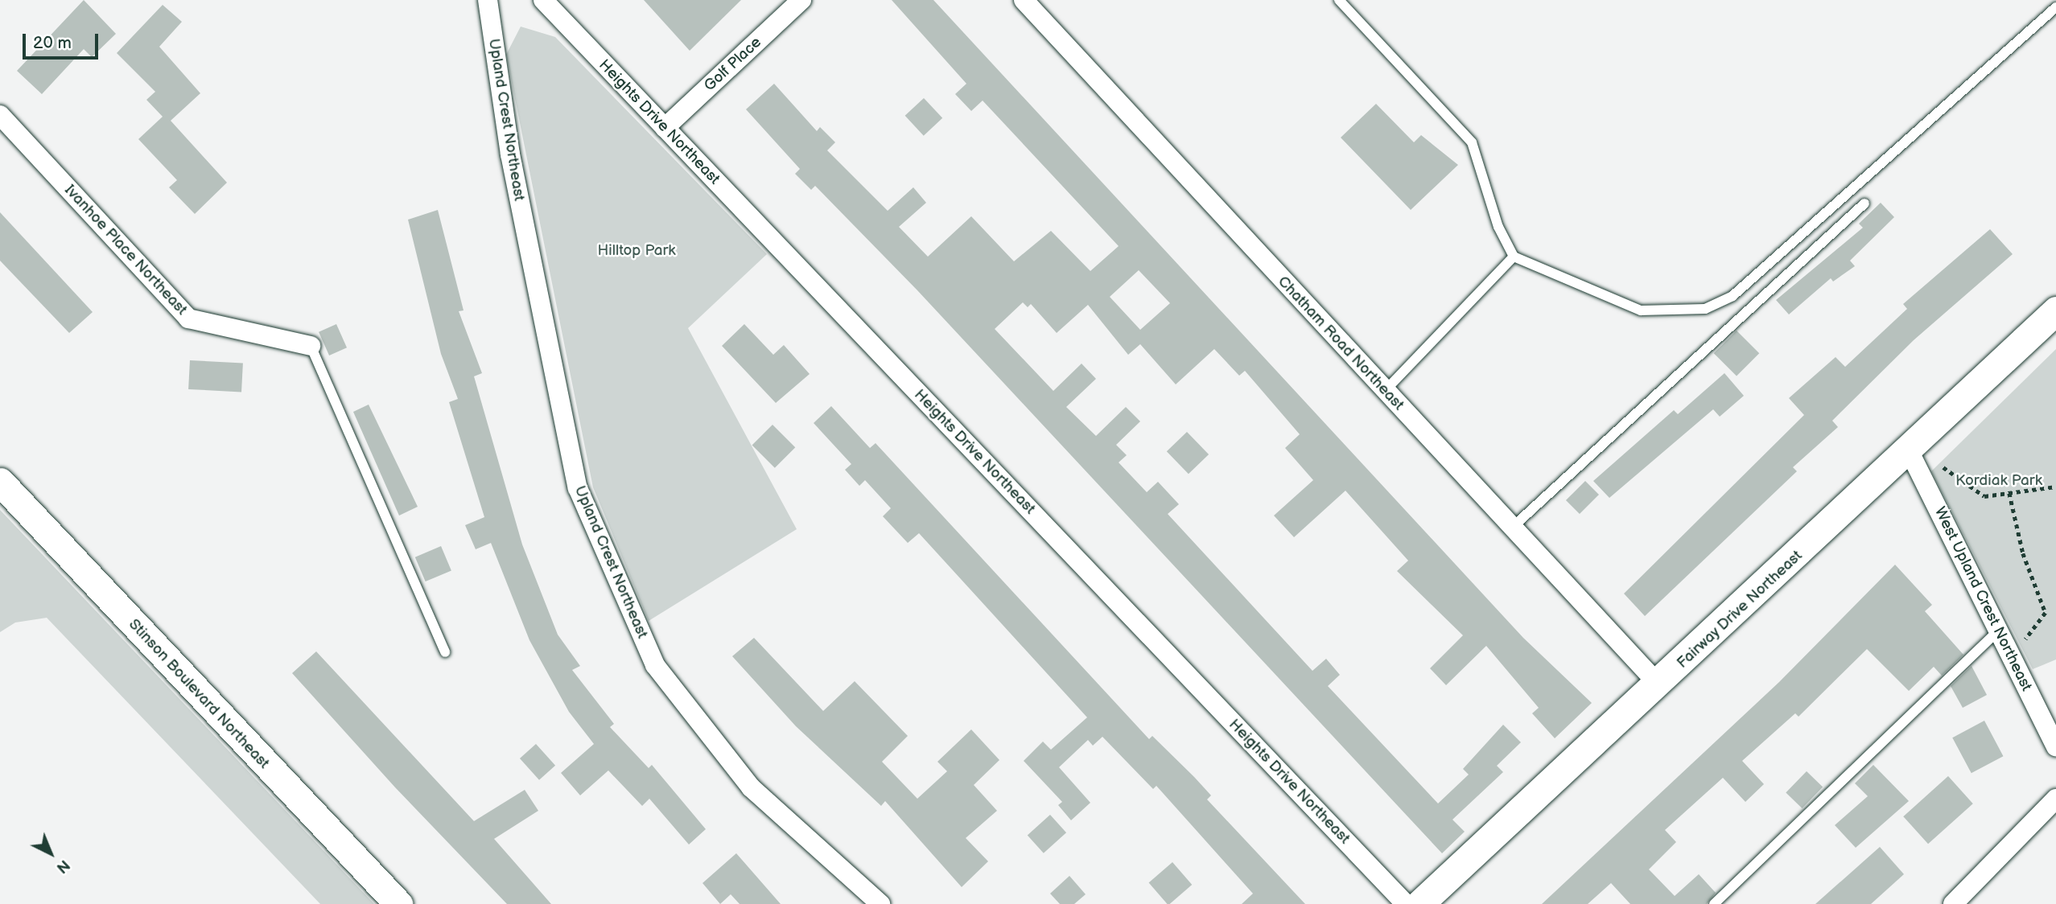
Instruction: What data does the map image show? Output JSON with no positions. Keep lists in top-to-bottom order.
{
  "streets": {
    "street": [
      "Golf Place",
      "Upland Crest Northeast",
      "Heights Drive Northeast",
      "Ivanhoe Place Northeast",
      "Chatham Road Northeast",
      "West Upland Crest Northeast",
      "Fairway Drive Northeast",
      "Stinson Boulevard Northeast"
    ]
  },
  "crossings": [
    ["Golf Place", "Heights Drive Northeast"],
    ["Chatham Road Northeast", "Fairway Drive Northeast"],
    ["West Upland Crest Northeast", "Fairway Drive Northeast"]
  ],
  "parks": ["Hilltop Park", "Kordiak Park"],
  "scale_bar": "20 m",
  "north": "bottom right"
}
